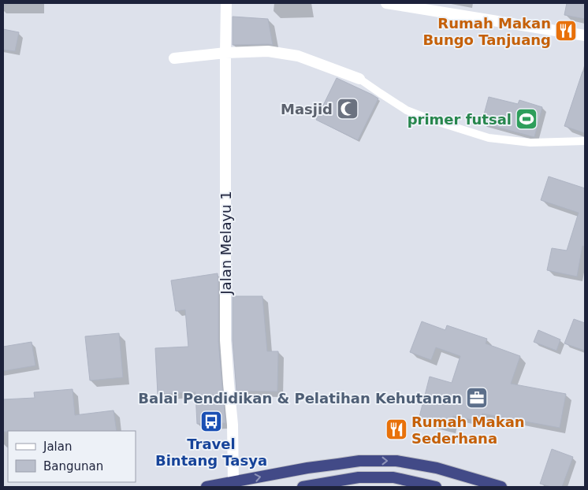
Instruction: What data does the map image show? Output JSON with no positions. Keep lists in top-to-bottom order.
{
  "streets": {
    "street": ["Jalan Melayu 1"]
  },
  "places": {
    "restaurant": ["Rumah Makan Bungo Tanjuang", "Rumah Makan Sederhana"],
    "mosque": ["Masjid"],
    "sports": ["primer futsal"],
    "office": ["Balai Pendidikan & Pelatihan Kehutanan"],
    "bus stop": ["Travel Bintang Tasya"]
  },
  "legend": ["Jalan", "Bangunan"]
}
